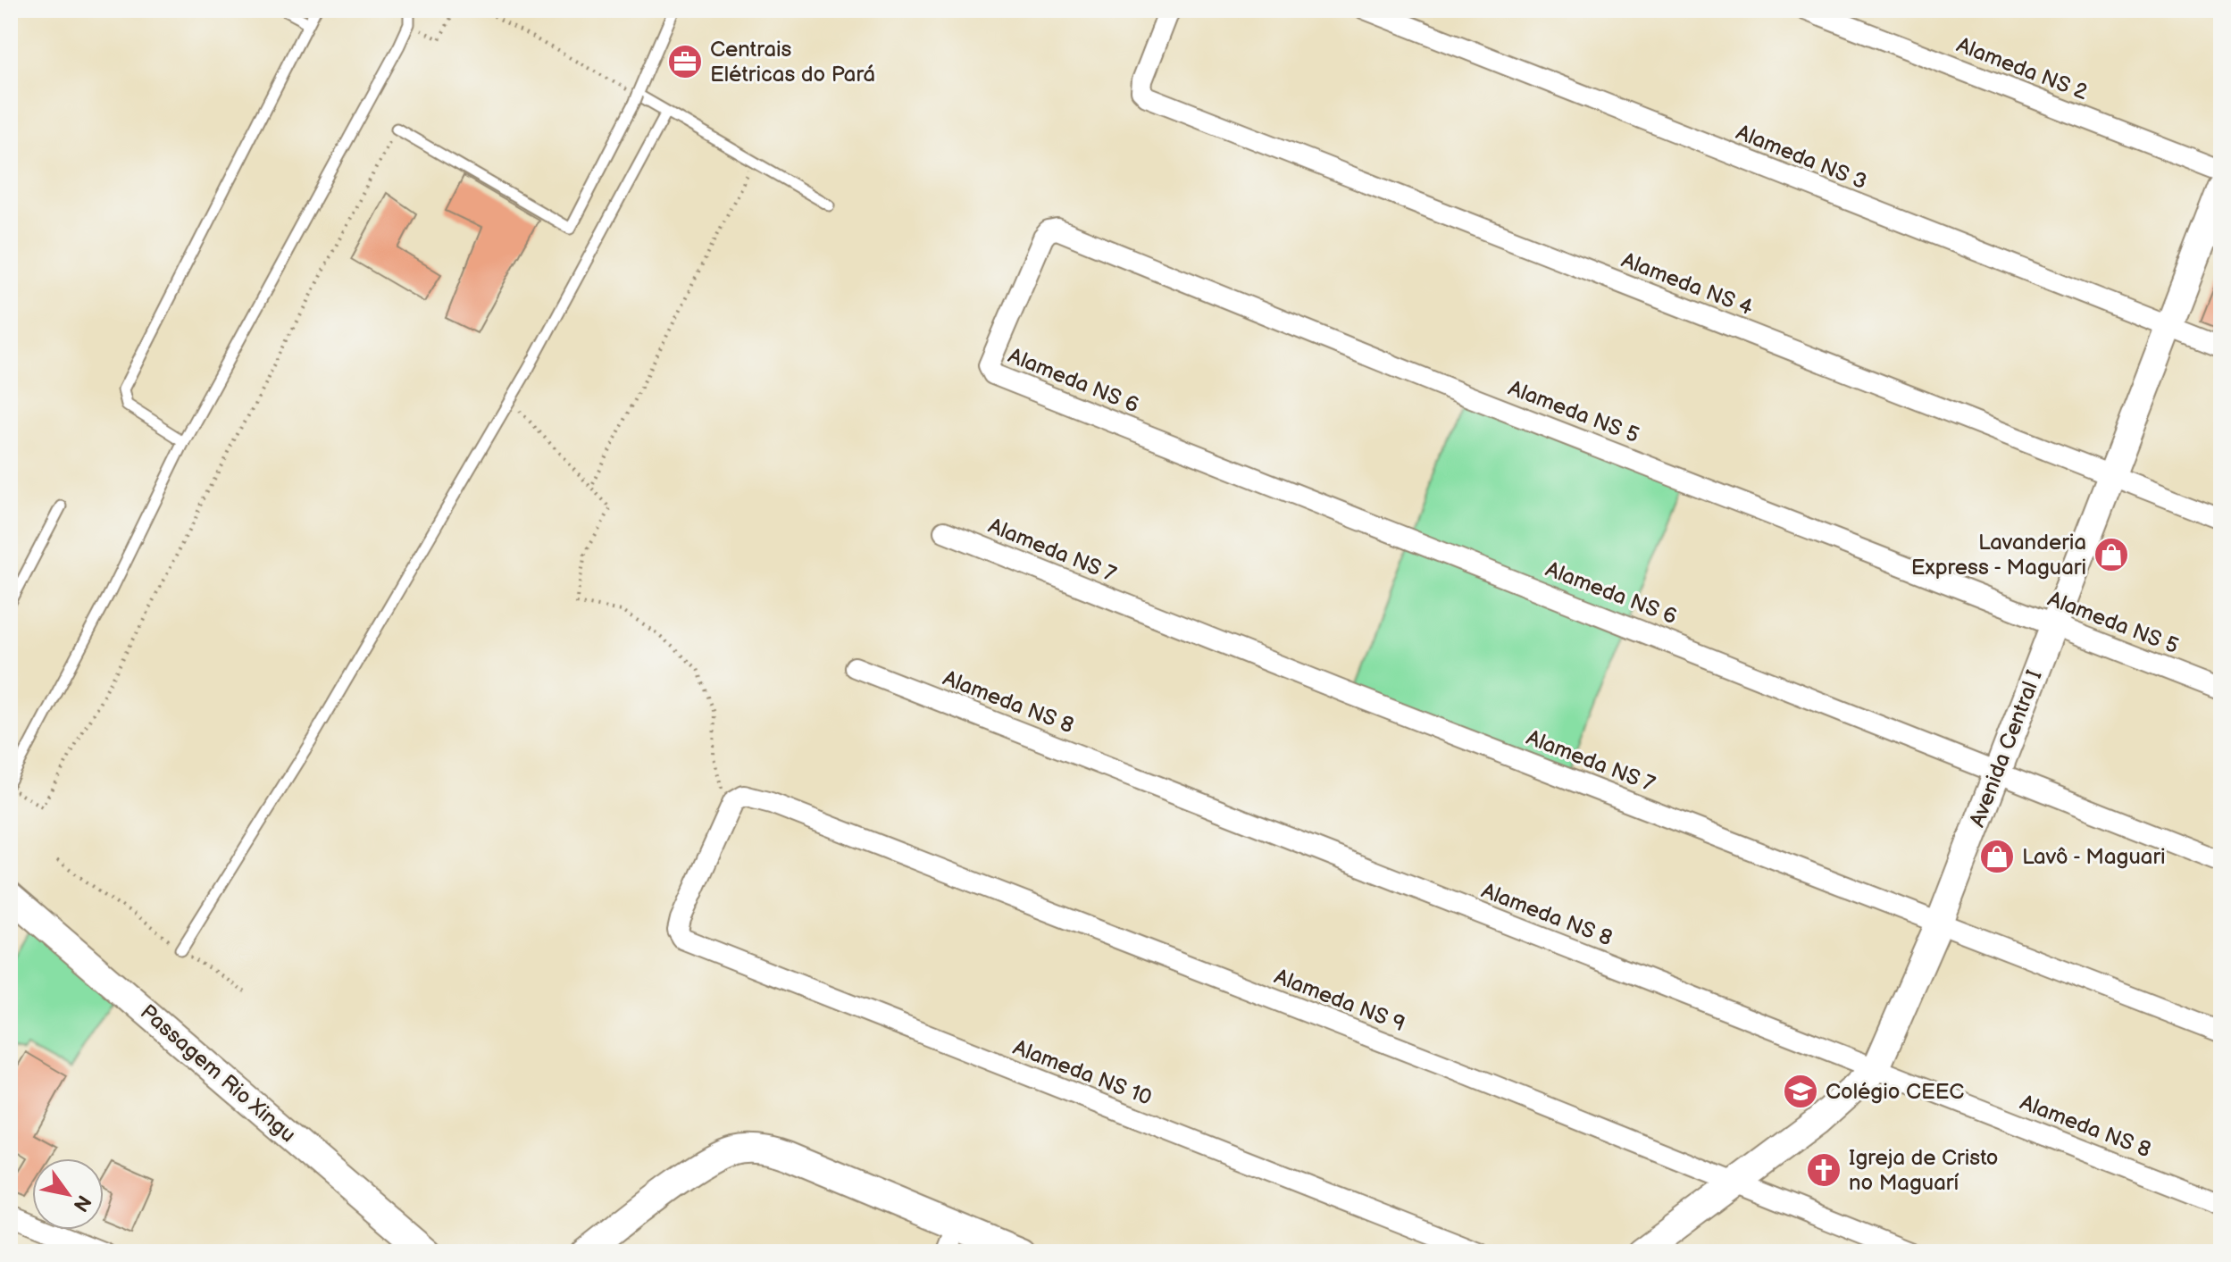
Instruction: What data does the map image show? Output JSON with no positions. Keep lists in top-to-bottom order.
{
  "streets": {
    "main road": ["Avenida Central I", "Passagem Rio Xingu"],
    "street": [
      "Alameda NS 2",
      "Alameda NS 3",
      "Alameda NS 4",
      "Alameda NS 6",
      "Alameda NS 5",
      "Alameda NS 7",
      "Alameda NS 8",
      "Alameda NS 9",
      "Alameda NS 10"
    ]
  },
  "crossings": [
    ["Alameda NS 3", "Avenida Central I"],
    ["Alameda NS 4", "Avenida Central I"],
    ["Alameda NS 6", "Alameda NS 5"],
    ["Alameda NS 6", "Avenida Central I"],
    ["Alameda NS 5", "Avenida Central I"],
    ["Alameda NS 7", "Avenida Central I"],
    ["Alameda NS 8", "Avenida Central I"],
    ["Avenida Central I", "Alameda NS 9"],
    ["Alameda NS 9", "Alameda NS 10"]
  ],
  "places": {
    "office": ["Centrais Elétricas do Pará"],
    "shop": ["Lavanderia Express - Maguari", "Lavô - Maguari"],
    "school or university": ["Colégio CEEC"],
    "church": ["Igreja de Cristo no Maguarí"]
  },
  "north": "bottom right"
}
